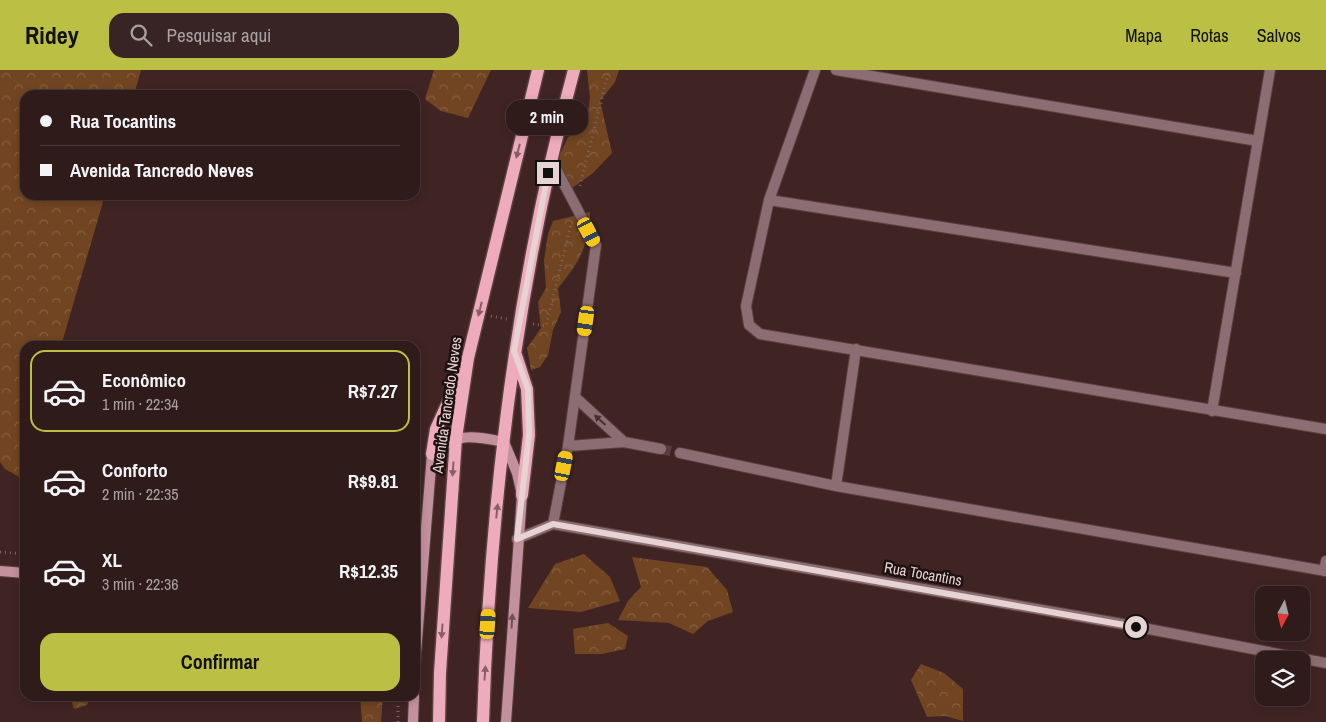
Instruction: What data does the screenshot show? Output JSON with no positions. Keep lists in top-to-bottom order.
{
  "streets": {
    "main road": ["Avenida Tancredo Neves"],
    "street": ["Rua Tocantins"]
  },
  "north": "bottom",
  "page": {
    "header": "Ridey",
    "search": "Pesquisar aqui",
    "nav": ["Mapa", "Rotas", "Salvos"],
    "banner": ["Rua Tocantins", "Avenida Tancredo Neves"],
    "bubble": "2 min",
    "list": [
      {
        "name": "Econômico",
        "note": "1 min · 22:34",
        "value": "R$7.27"
      },
      {
        "name": "Conforto",
        "note": "2 min · 22:35",
        "value": "R$9.81"
      },
      {
        "name": "XL",
        "note": "3 min · 22:36",
        "value": "R$12.35"
      }
    ],
    "buttons": "Confirmar"
  }
}
